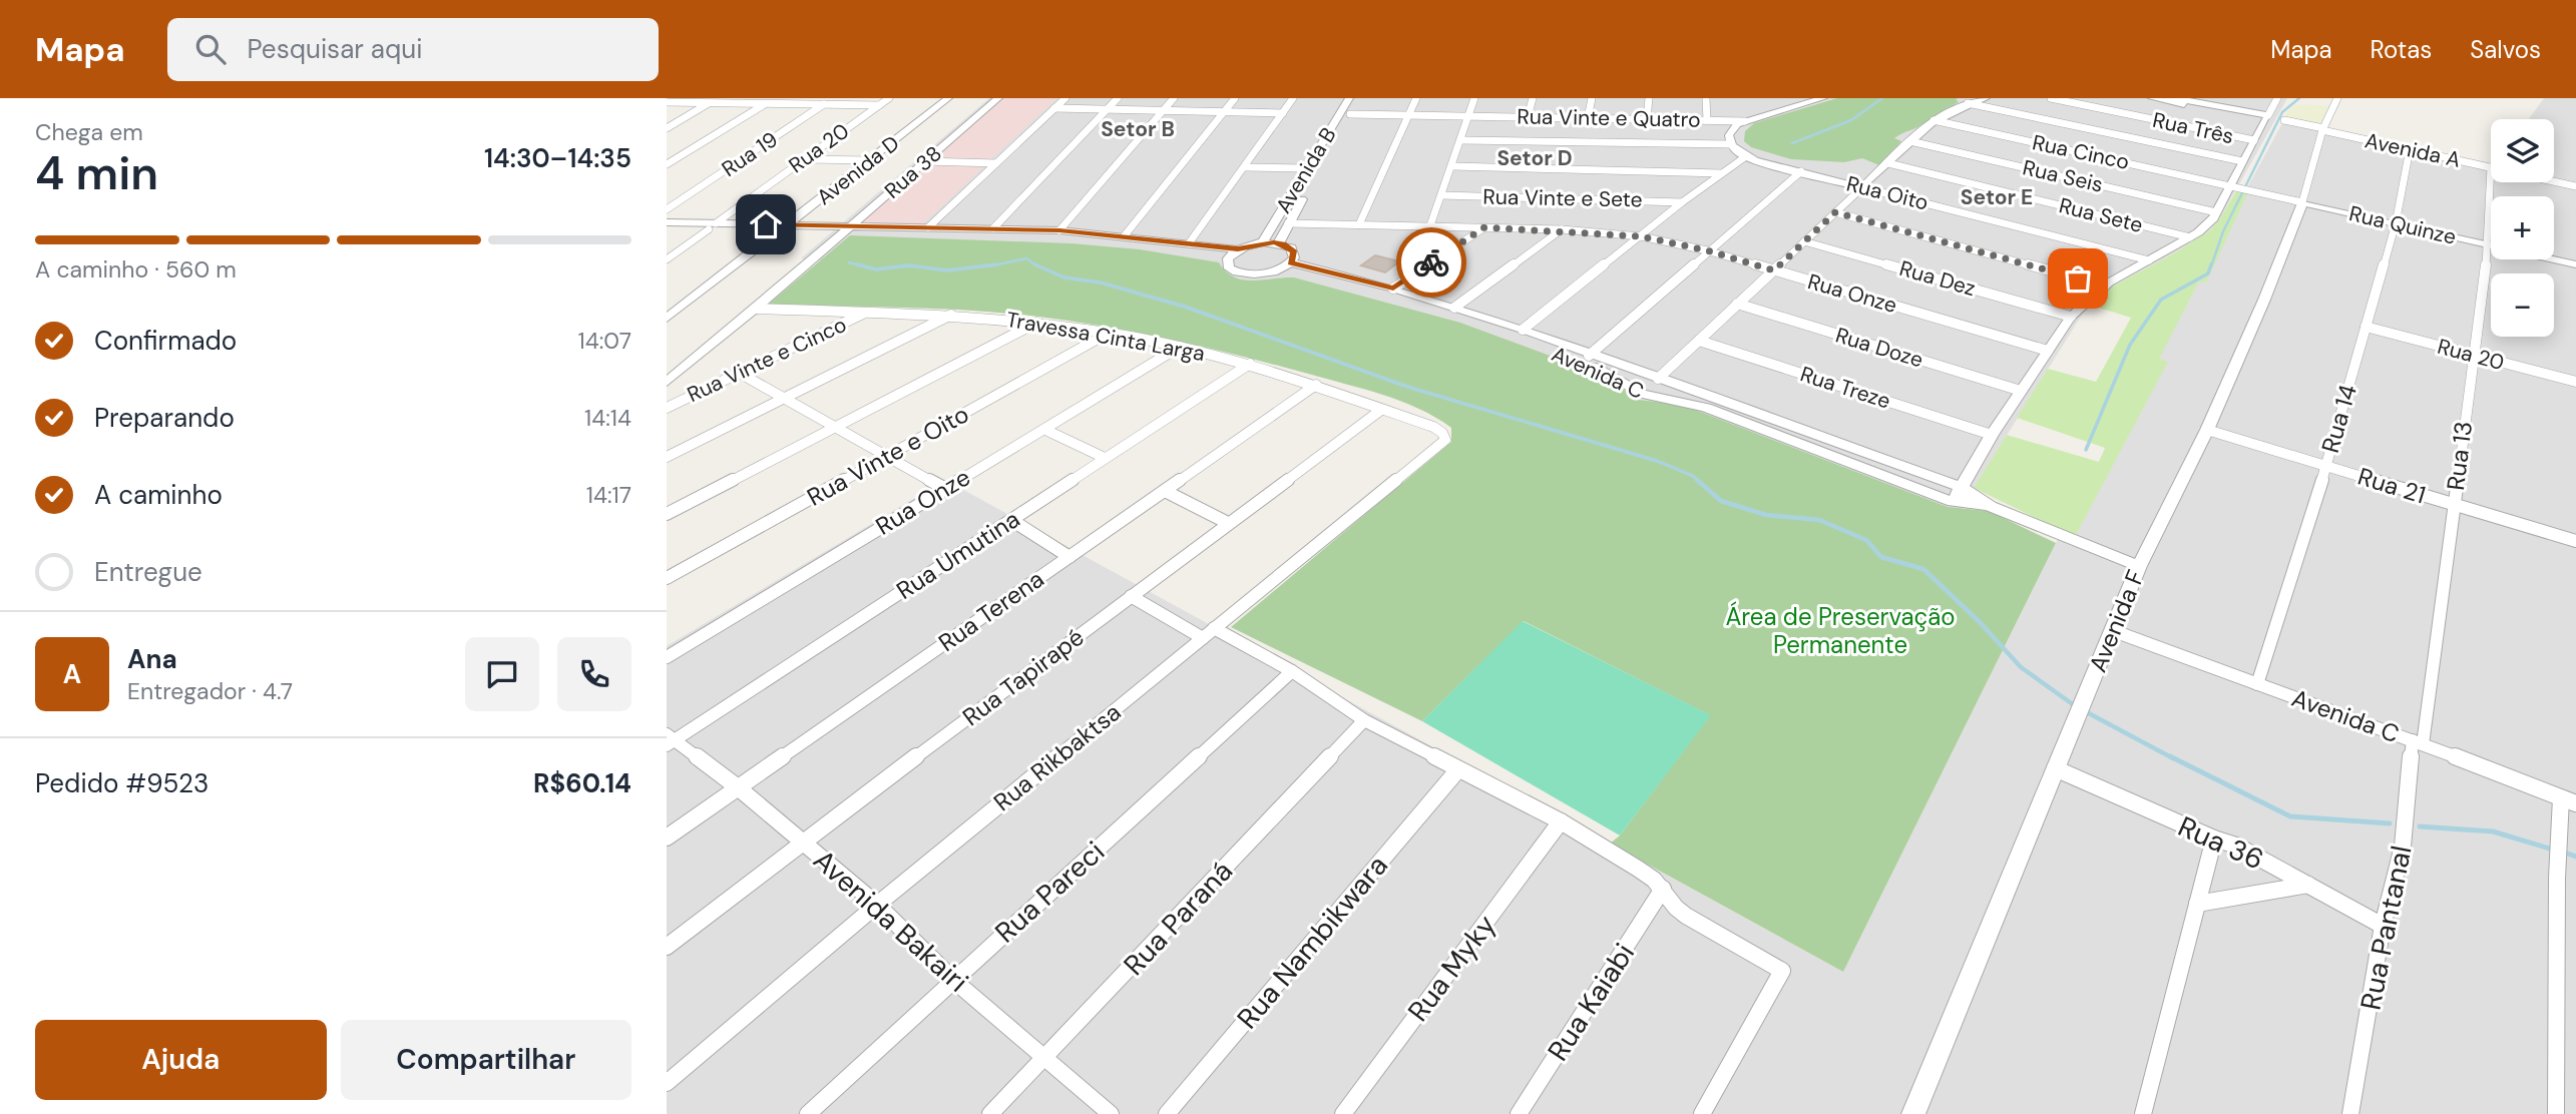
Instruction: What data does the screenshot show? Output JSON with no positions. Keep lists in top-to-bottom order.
{
  "streets": {
    "street": [
      "Rua Vinte e Quatro",
      "Rua Três",
      "Rua 20",
      "Avenida A",
      "Rua Cinco",
      "Rua 19",
      "Avenida D",
      "Avenida B",
      "Rua 38",
      "Rua Seis",
      "Rua Oito",
      "Rua Vinte e Sete",
      "Rua Sete",
      "Rua Quinze",
      "Rua Dez",
      "Rua Onze",
      "Travessa Cinta Larga",
      "Rua Doze",
      "Rua Vinte e Cinco",
      "Avenida C",
      "Rua Treze",
      "Rua 14",
      "Rua Vinte e Oito",
      "Rua 13",
      "Rua 21",
      "Rua Umutina",
      "Rua Terena",
      "Avenida F",
      "Rua Tapirapé",
      "Rua Rikbaktsa",
      "Rua 36",
      "Rua Pareci",
      "Rua Paraná",
      "Avenida Bakairi",
      "Rua Pantanal",
      "Rua Nambikwara",
      "Rua Myky",
      "Rua Kaiabi"
    ]
  },
  "crossings": [
    ["Rua Vinte e Quatro", "Avenida B"],
    ["Rua 20", "Avenida C"],
    ["Rua 20", "Rua 14"],
    ["Rua 20", "Rua 13"],
    ["Avenida A", "Rua 14"],
    ["Avenida A", "Rua 13"],
    ["Avenida A", "Avenida F"],
    ["Rua Cinco", "Rua Quinze"],
    ["Avenida D", "Avenida C"],
    ["Avenida B", "Avenida C"],
    ["Rua 38", "Travessa Cinta Larga"],
    ["Rua 38", "Avenida C"],
    ["Rua Oito", "Rua Onze"],
    ["Rua Quinze", "Rua 14"],
    ["Rua Quinze", "Rua 13"],
    ["Rua Quinze", "Avenida F"],
    ["Rua Dez", "Rua Onze"],
    ["Rua Onze", "Travessa Cinta Larga"],
    ["Travessa Cinta Larga", "Rua Vinte e Cinco"],
    ["Travessa Cinta Larga", "Rua Vinte e Oito"],
    ["Travessa Cinta Larga", "Rua Umutina"],
    ["Travessa Cinta Larga", "Rua Terena"],
    ["Travessa Cinta Larga", "Rua Tapirapé"],
    ["Travessa Cinta Larga", "Rua Rikbaktsa"],
    ["Avenida C", "Rua 14"],
    ["Avenida C", "Rua 13"],
    ["Avenida C", "Avenida F"],
    ["Avenida C", "Rua Pantanal"],
    ["Rua 14", "Rua 21"],
    ["Rua 13", "Rua 21"],
    ["Rua 13", "Rua Pantanal"],
    ["Rua 21", "Avenida F"],
    ["Rua Umutina", "Avenida Bakairi"],
    ["Rua Terena", "Avenida Bakairi"],
    ["Avenida F", "Rua 36"],
    ["Rua Tapirapé", "Avenida Bakairi"],
    ["Rua Rikbaktsa", "Avenida Bakairi"],
    ["Rua 36", "Rua Pantanal"],
    ["Rua Pareci", "Avenida Bakairi"],
    ["Rua Paraná", "Avenida Bakairi"]
  ],
  "districts": ["Setor B", "Setor D", "Setor E"],
  "parks": ["Área de Preservação Permanente"],
  "page": {
    "header": "Mapa",
    "search": "Pesquisar aqui",
    "nav": ["Mapa", "Rotas", "Salvos"],
    "heading": ["4 min", "Chega em", "14:30–14:35"],
    "panel": [
      "Ana",
      "Entregador · 4.7",
      "Pedido #9523",
      "R$60.14"
    ],
    "map_buttons": ["+", "−"],
    "bar": "A caminho · 560 m",
    "list": [
      ["Confirmado", "14:07"],
      ["Preparando", "14:14"],
      ["A caminho", "14:17"],
      "Entregue"
    ],
    "round": "A",
    "buttons": ["Ajuda", "Compartilhar"]
  }
}
